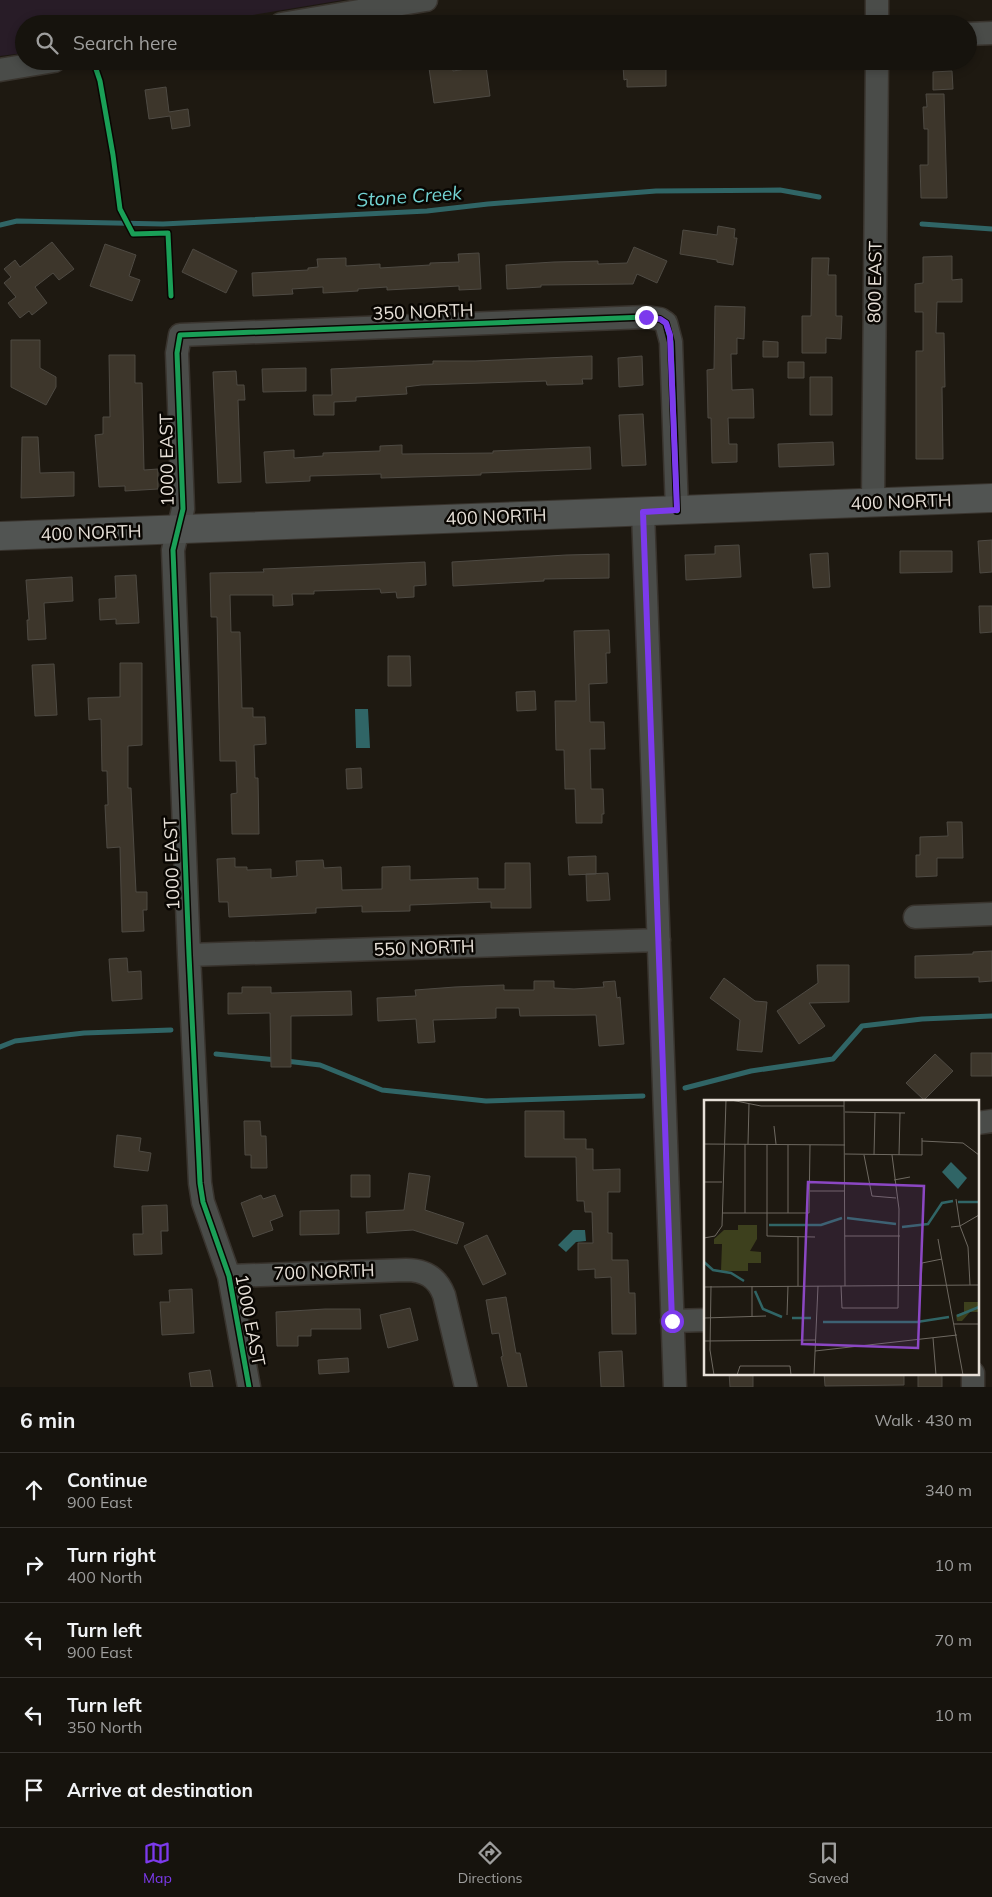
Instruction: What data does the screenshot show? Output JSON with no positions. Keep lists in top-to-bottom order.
{
  "streets": {
    "main road": ["400 NORTH"],
    "street": [
      "800 EAST",
      "350 NORTH",
      "1000 EAST",
      "550 NORTH",
      "700 NORTH"
    ]
  },
  "crossings": [
    ["800 EAST", "400 NORTH"],
    ["350 NORTH", "1000 EAST"],
    ["350 NORTH", "400 NORTH"],
    ["1000 EAST", "400 NORTH"],
    ["1000 EAST", "550 NORTH"],
    ["1000 EAST", "700 NORTH"]
  ],
  "water": ["Stone Creek"],
  "page": {
    "search": "Search here",
    "heading": ["6 min", "Walk · 430 m"],
    "list": [
      ["Continue", "900 East", "340 m"],
      ["Turn right", "400 North", "10 m"],
      ["Turn left", "900 East", "70 m"],
      ["Turn left", "350 North", "10 m"],
      "Arrive at destination"
    ],
    "nav": ["Map", "Directions", "Saved"]
  }
}
